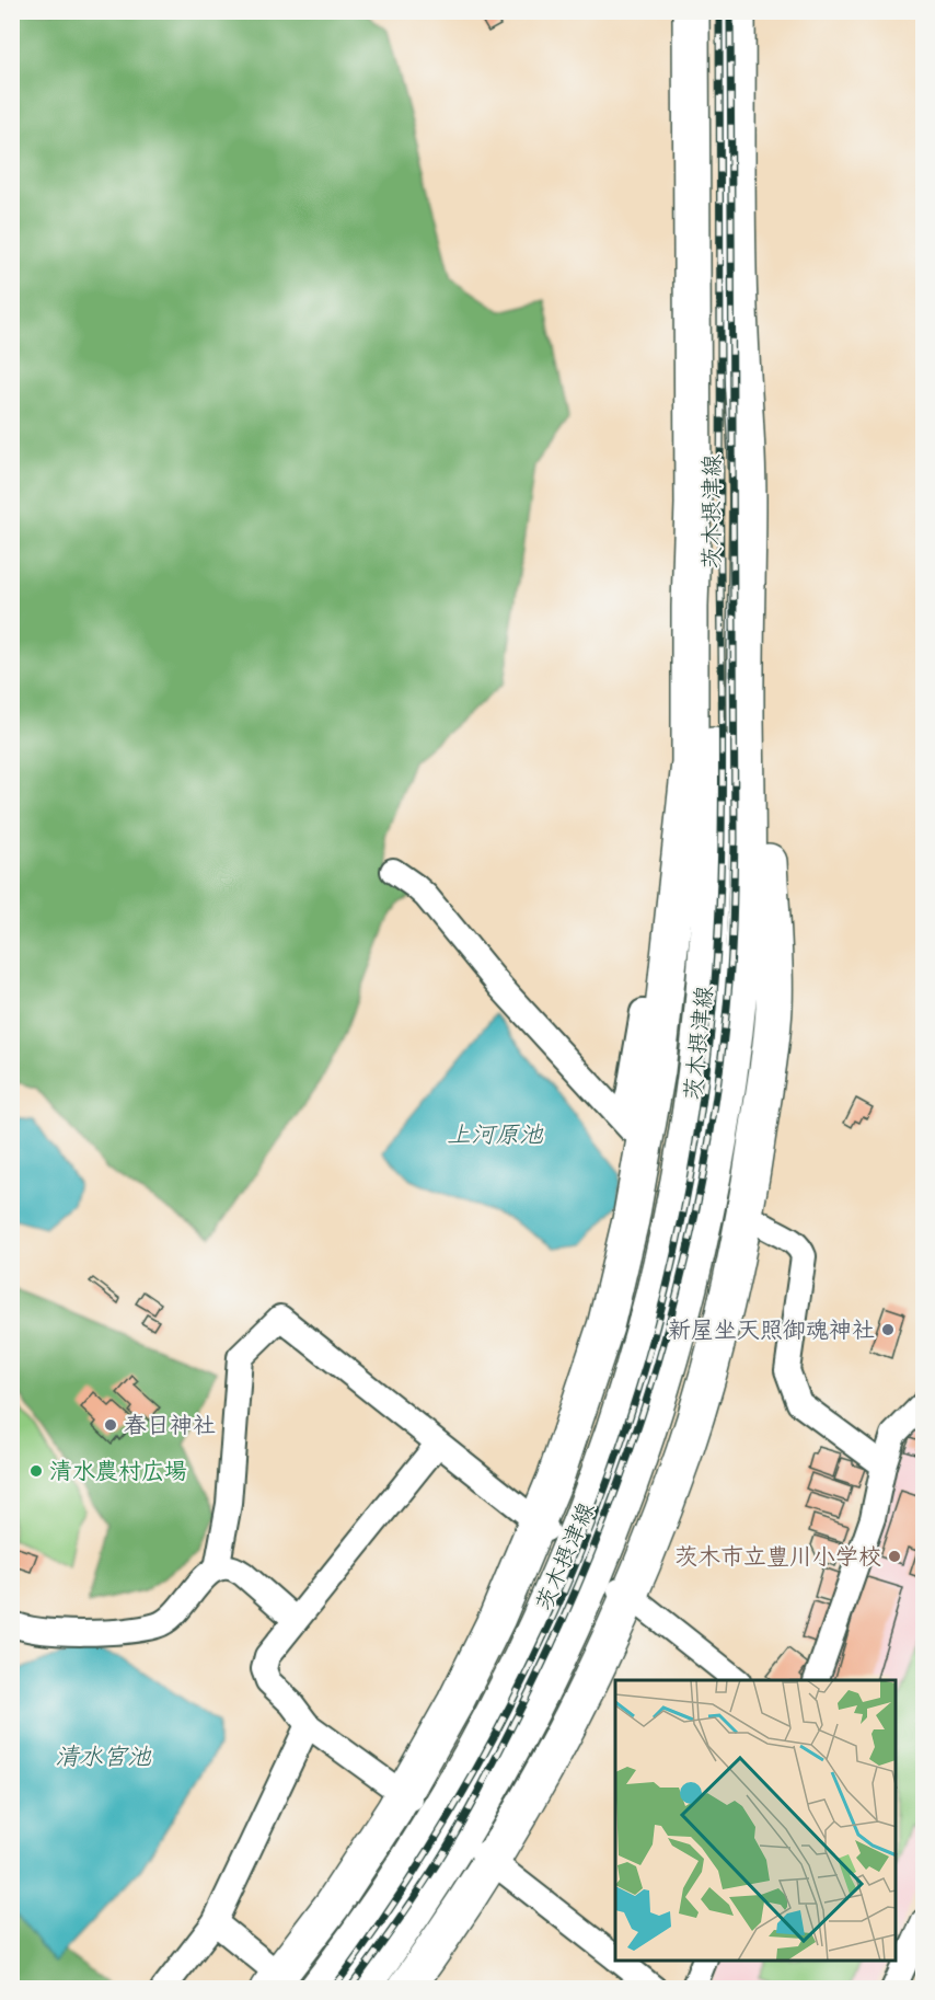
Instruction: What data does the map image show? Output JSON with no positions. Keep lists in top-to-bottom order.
{
  "streets": {
    "main road": ["茨木摂津線"]
  },
  "water": ["上河原池", "清水宮池"],
  "places": [
    "新屋坐天照御魂神社",
    "春日神社",
    "清水農村広場",
    "茨木市立豊川小学校"
  ]
}
